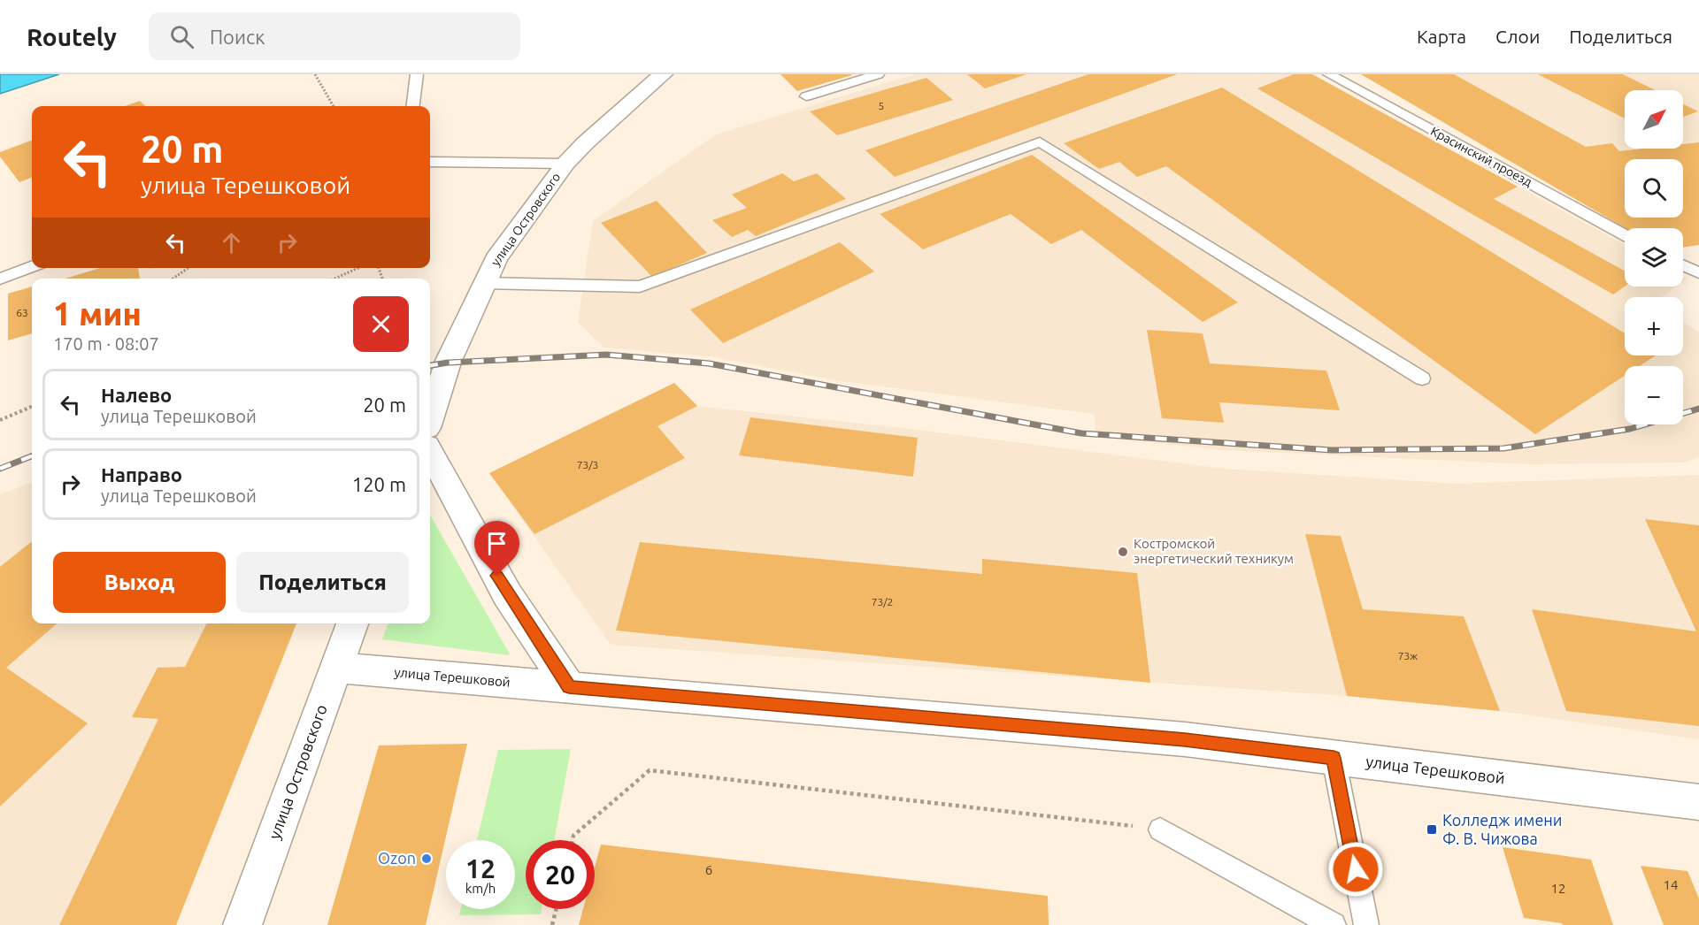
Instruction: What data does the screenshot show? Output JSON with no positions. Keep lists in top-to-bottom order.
{
  "streets": {
    "street": ["улица Островского", "улица Терешковой"],
    "lane": ["Красинский проезд"]
  },
  "crossings": [
    ["улица Островского", "улица Терешковой"]
  ],
  "places": {
    "other": ["Костромской энергетический техникум", "Ozon"],
    "transit": ["Колледж имени Ф. В. Чижова"]
  },
  "house_numbers": [
    "5",
    "63",
    "73/3",
    "73/2",
    "73ж",
    "6",
    "14",
    "12"
  ],
  "north": "top right",
  "page": {
    "header": "Routely",
    "search": "Поиск",
    "nav": ["Карта", "Слои", "Поделиться"],
    "map_buttons": ["+", "−"],
    "turn": ["20 m", "улица Терешковой"],
    "heading": ["1 мин", "170 m · 08:07"],
    "list": [
      {
        "name": "Налево",
        "note": "улица Терешковой",
        "value": "20 m"
      },
      {
        "name": "Направо",
        "note": "улица Терешковой",
        "value": "120 m"
      }
    ],
    "buttons": ["Выход", "Поделиться"],
    "speed": "12 km/h",
    "limit": "20"
  }
}
